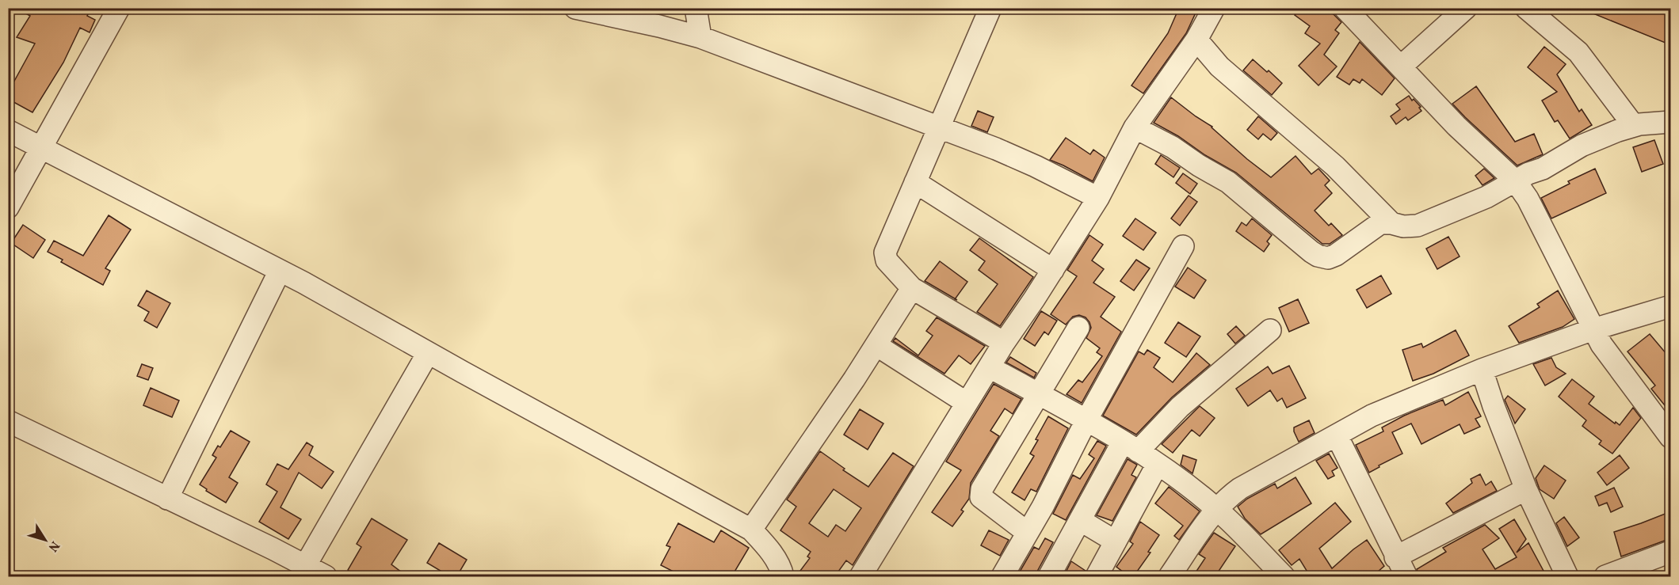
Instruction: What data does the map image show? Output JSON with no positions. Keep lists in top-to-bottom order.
{
  "north": "bottom right"
}
